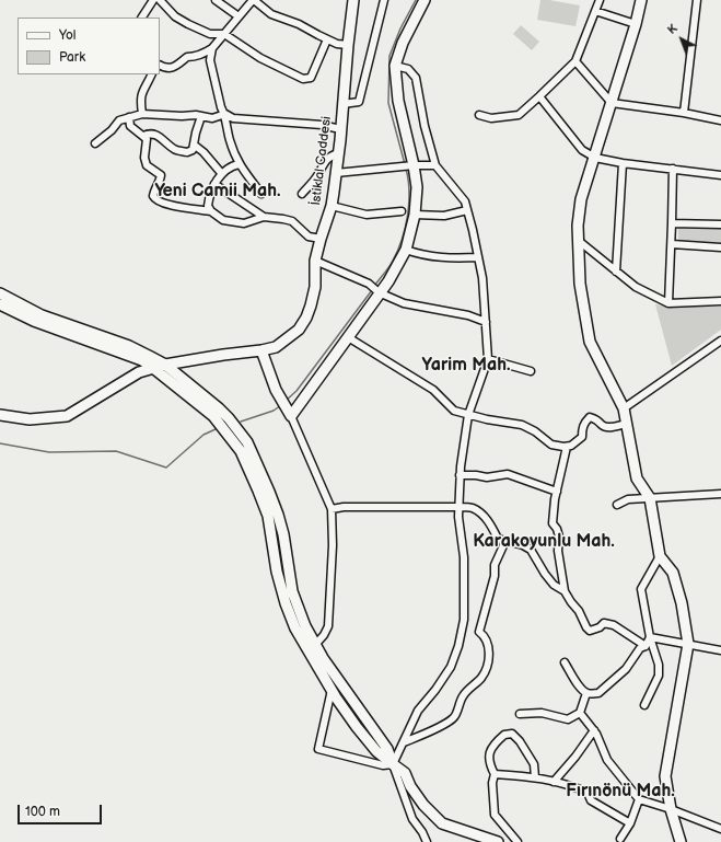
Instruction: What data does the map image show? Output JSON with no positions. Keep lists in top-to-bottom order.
{
  "streets": {
    "street": ["İstiklal Caddesi"]
  },
  "districts": [
    "Yeni Camii Mah.",
    "Yarim Mah.",
    "Karakoyunlu Mah.",
    "Fırınönü Mah."
  ],
  "legend": ["Yol", "Park"],
  "scale_bar": "100 m",
  "north": "top left"
}
